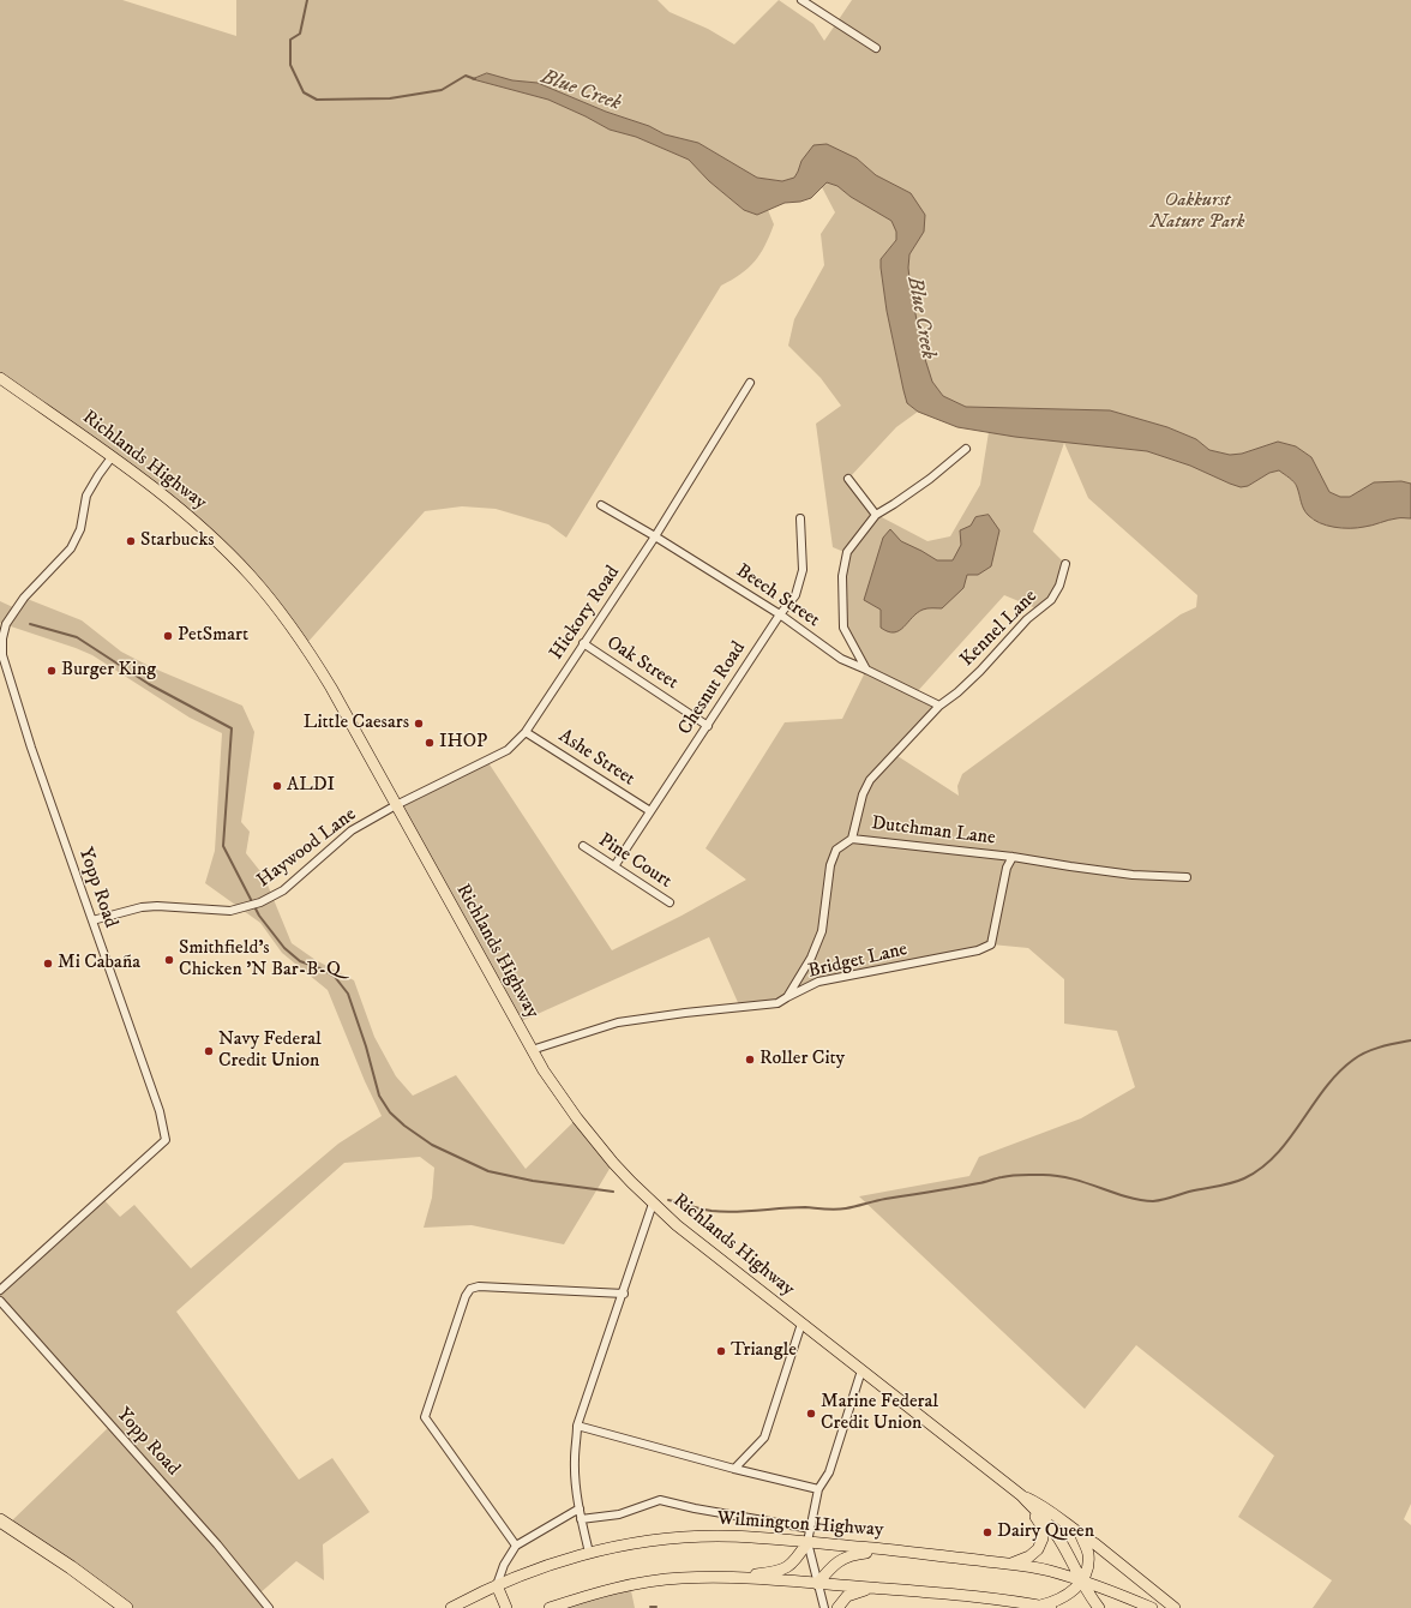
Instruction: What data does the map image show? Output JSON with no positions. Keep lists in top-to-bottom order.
{
  "streets": {
    "main road": ["Richlands Highway", "Wilmington Highway"],
    "street": [
      "Beech Street",
      "Hickory Road",
      "Kennel Lane",
      "Oak Street",
      "Chesnut Road",
      "Ashe Street",
      "Dutchman Lane",
      "Haywood Lane",
      "Pine Court",
      "Yopp Road",
      "Bridget Lane"
    ]
  },
  "crossings": [
    ["Richlands Highway", "Hickory Road"],
    ["Richlands Highway", "Haywood Lane"],
    ["Richlands Highway", "Yopp Road"],
    ["Richlands Highway", "Bridget Lane"],
    ["Richlands Highway", "Wilmington Highway"],
    ["Beech Street", "Hickory Road"],
    ["Beech Street", "Kennel Lane"],
    ["Beech Street", "Chesnut Road"],
    ["Hickory Road", "Oak Street"],
    ["Hickory Road", "Ashe Street"],
    ["Hickory Road", "Haywood Lane"],
    ["Kennel Lane", "Dutchman Lane"],
    ["Oak Street", "Chesnut Road"],
    ["Chesnut Road", "Ashe Street"],
    ["Chesnut Road", "Pine Court"],
    ["Dutchman Lane", "Bridget Lane"],
    ["Haywood Lane", "Yopp Road"]
  ],
  "water": ["Blue Creek"],
  "parks": ["Oakkurst Nature Park"],
  "places": [
    "Starbucks",
    "PetSmart",
    "Burger King",
    "Little Caesars",
    "IHOP",
    "ALDI",
    "Smithfield's Chicken 'N Bar-B-Q",
    "Mi Cabaña",
    "Navy Federal Credit Union",
    "Roller City",
    "Triangle",
    "Marine Federal Credit Union",
    "Dairy Queen"
  ]
}
